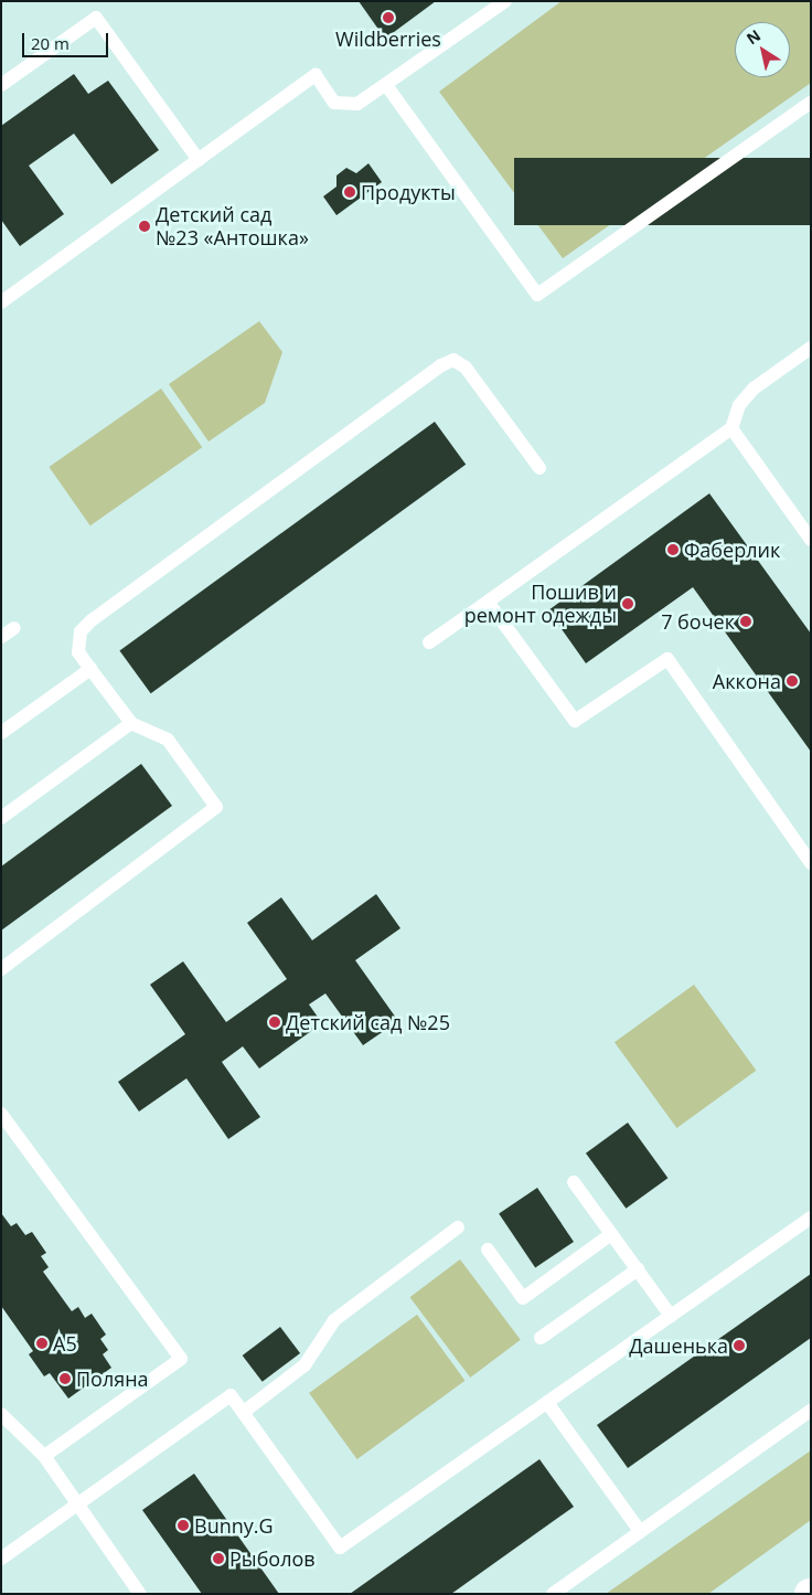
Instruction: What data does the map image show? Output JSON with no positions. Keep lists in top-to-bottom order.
{
  "places": [
    "Wildberries",
    "Продукты",
    "Детский сад №23 «Антошка»",
    "Фаберлик",
    "Пошив и ремонт одежды",
    "7 бочек",
    "Аккона",
    "Детский сад №25",
    "А5",
    "Дашенька",
    "Поляна",
    "Bunny.G",
    "Рыболов"
  ],
  "scale_bar": "20 m",
  "north": "top left"
}
